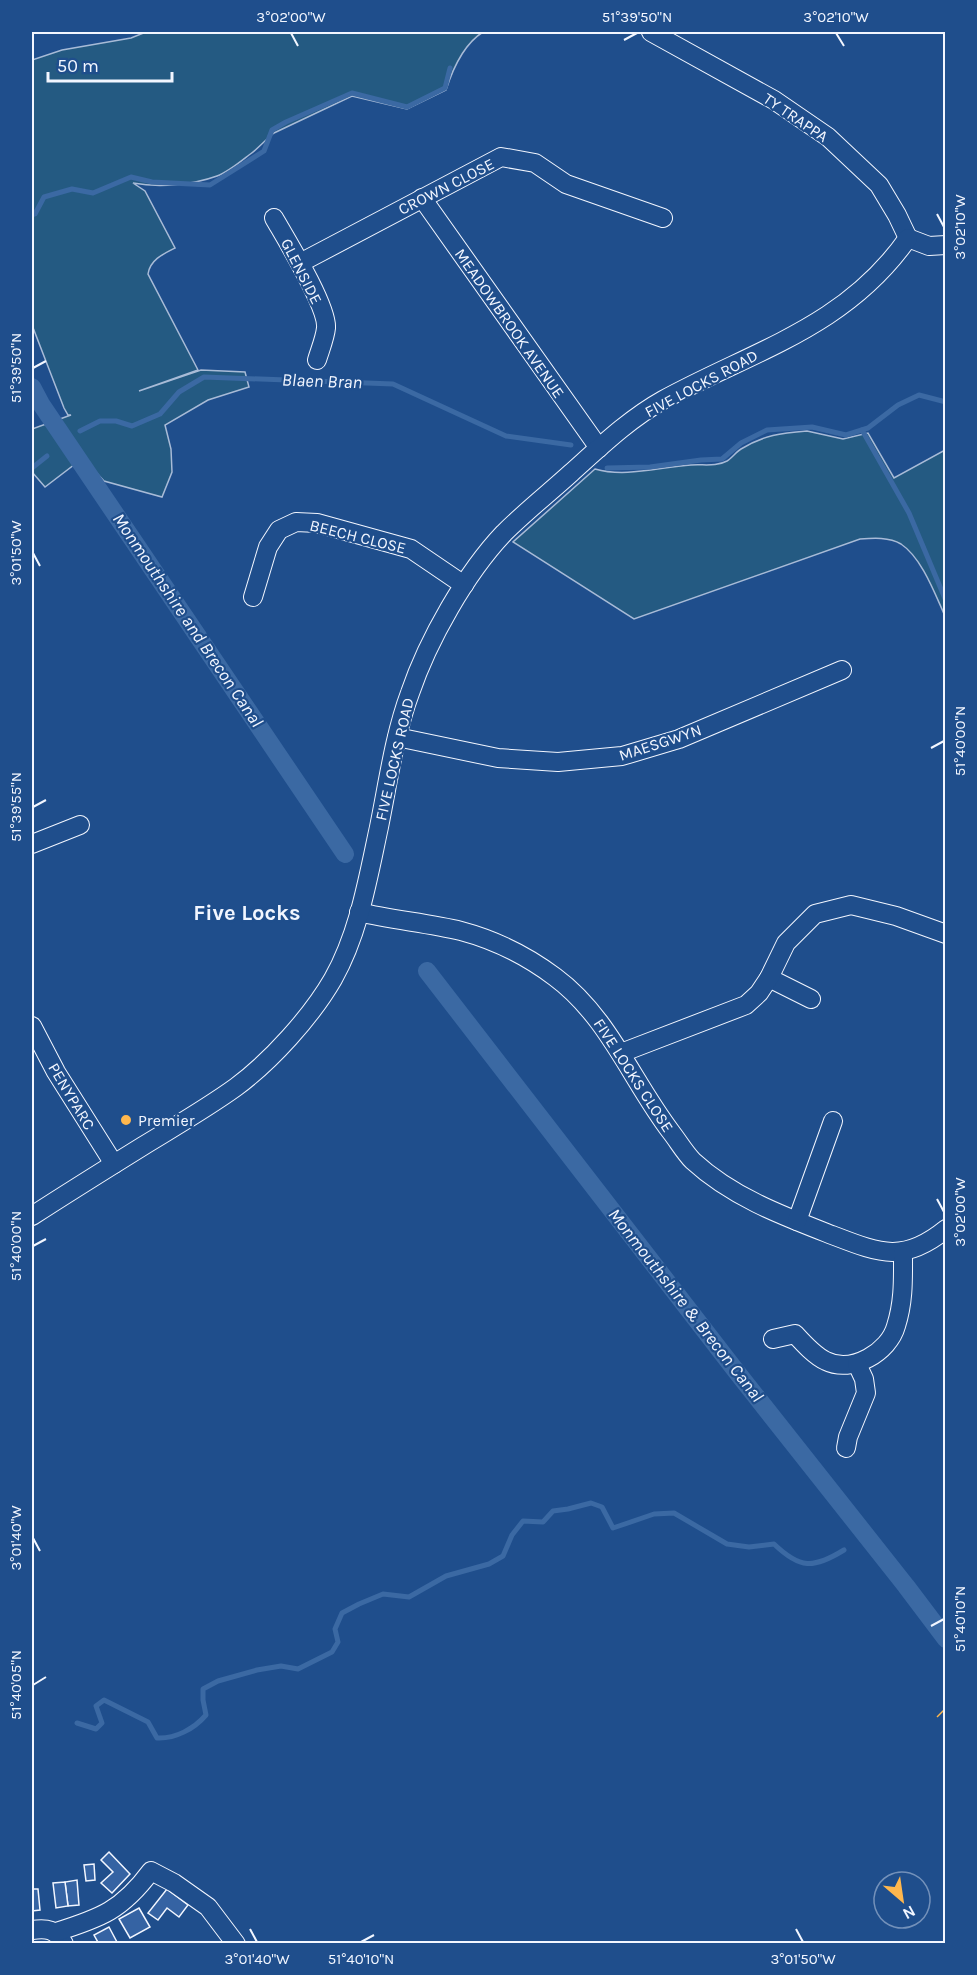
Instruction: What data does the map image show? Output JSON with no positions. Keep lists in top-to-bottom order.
{
  "streets": {
    "street": [
      "TY TRAPPA",
      "CROWN CLOSE",
      "GLENSIDE",
      "MEADOWBROOK AVENUE",
      "FIVE LOCKS ROAD",
      "BEECH CLOSE",
      "MAESGWYN",
      "FIVE LOCKS CLOSE",
      "PENYPARC"
    ]
  },
  "crossings": [
    ["TY TRAPPA", "FIVE LOCKS ROAD"],
    ["CROWN CLOSE", "GLENSIDE"],
    ["CROWN CLOSE", "MEADOWBROOK AVENUE"],
    ["MEADOWBROOK AVENUE", "FIVE LOCKS ROAD"],
    ["FIVE LOCKS ROAD", "BEECH CLOSE"],
    ["FIVE LOCKS ROAD", "MAESGWYN"],
    ["FIVE LOCKS ROAD", "FIVE LOCKS CLOSE"],
    ["FIVE LOCKS ROAD", "PENYPARC"]
  ],
  "districts": ["Five Locks"],
  "water": ["Blaen Bran", "Monmouthshire and Brecon Canal", "Monmouthshire & Brecon Canal"],
  "places": ["Premier"],
  "scale_bar": "50 m",
  "north": "bottom right",
  "coordinates": [
    "3°02'00\"W",
    "51°39'50\"N",
    "3°02'10\"W",
    "3°01'50\"W",
    "51°40'00\"N",
    "51°39'55\"N",
    "3°01'40\"W",
    "51°40'10\"N",
    "51°40'05\"N"
  ]
}
